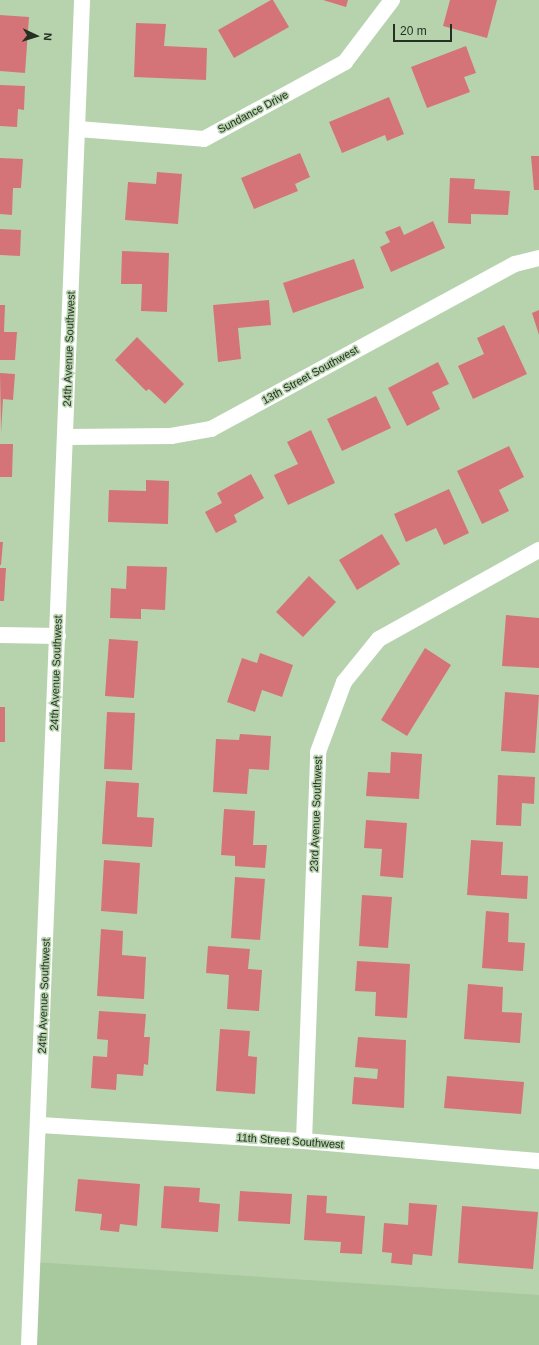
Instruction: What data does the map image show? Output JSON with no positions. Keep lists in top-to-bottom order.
{
  "streets": {
    "street": [
      "Sundance Drive",
      "24th Avenue Southwest",
      "13th Street Southwest",
      "23rd Avenue Southwest",
      "11th Street Southwest"
    ]
  },
  "crossings": [
    ["Sundance Drive", "24th Avenue Southwest"],
    ["24th Avenue Southwest", "13th Street Southwest"],
    ["24th Avenue Southwest", "11th Street Southwest"],
    ["23rd Avenue Southwest", "11th Street Southwest"]
  ],
  "scale_bar": "20 m",
  "north": "right"
}
